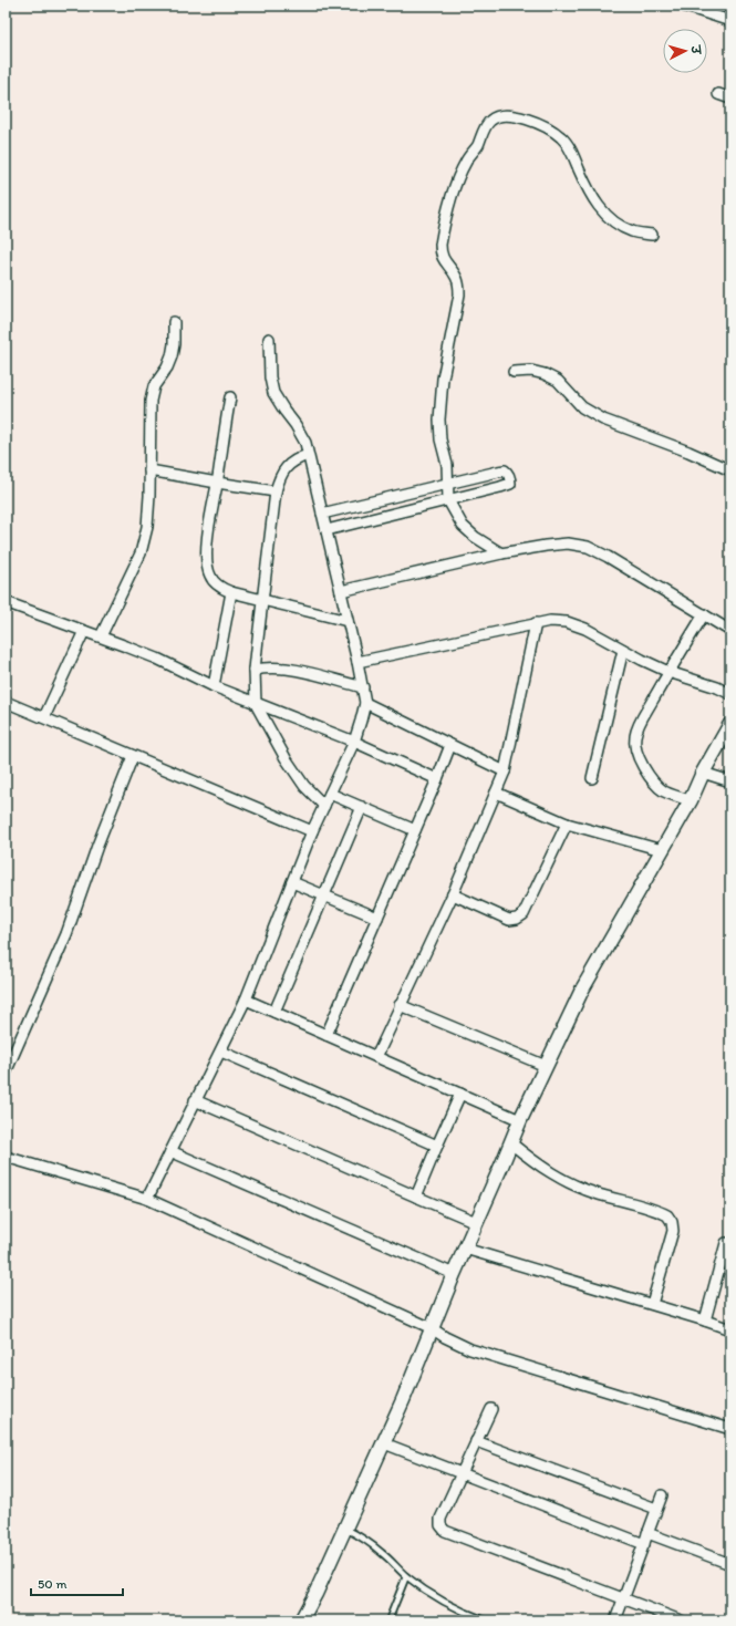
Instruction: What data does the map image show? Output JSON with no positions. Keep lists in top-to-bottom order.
{
  "scale_bar": "50 m",
  "north": "right"
}
